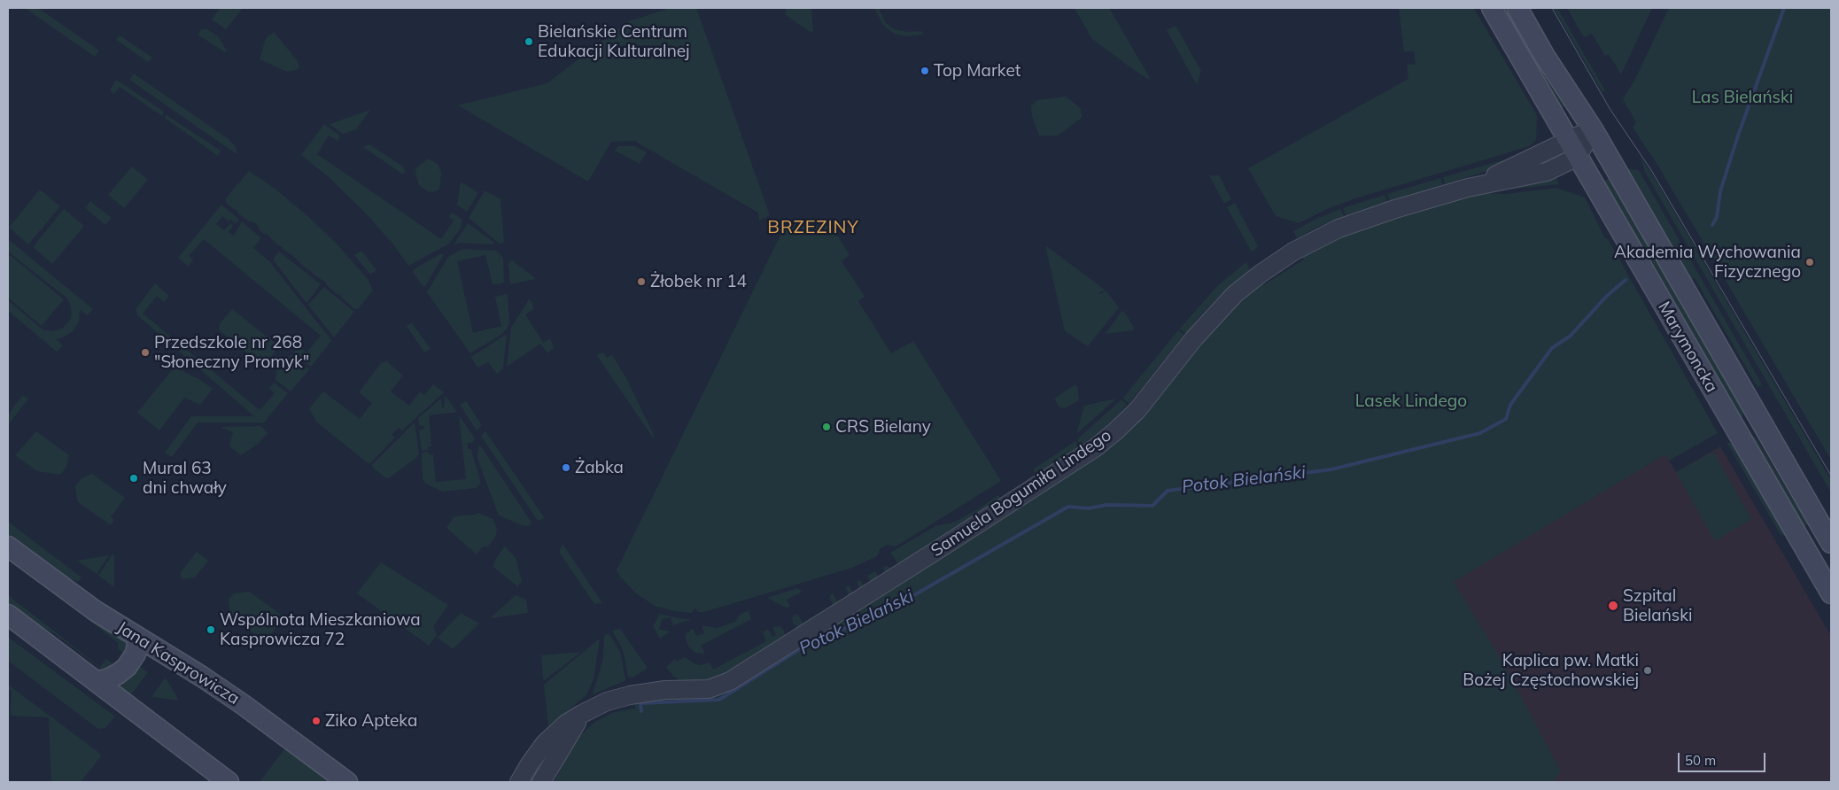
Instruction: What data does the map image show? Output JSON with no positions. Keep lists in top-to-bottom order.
{
  "streets": {
    "main road": ["Marymoncka", "Jana Kasprowicza"],
    "street": ["Samuela Bogumiła Lindego"]
  },
  "crossings": [
    ["Marymoncka", "Samuela Bogumiła Lindego"]
  ],
  "districts": ["BRZEZINY"],
  "water": ["Potok Bielański"],
  "parks": ["Las Bielański", "Lasek Lindego"],
  "places": [
    "Bielańskie Centrum Edukacji Kulturalnej",
    "Top Market",
    "Akademia Wychowania Fizycznego",
    "Żłobek nr 14",
    "Przedszkole nr 268 \"Słoneczny Promyk\"",
    "CRS Bielany",
    "Żabka",
    "Mural 63 dni chwały",
    "Szpital Bielański",
    "Wspólnota Mieszkaniowa Kasprowicza 72",
    "Kaplica pw. Matki Bożej Częstochowskiej",
    "Ziko Apteka"
  ],
  "scale_bar": "50 m"
}
